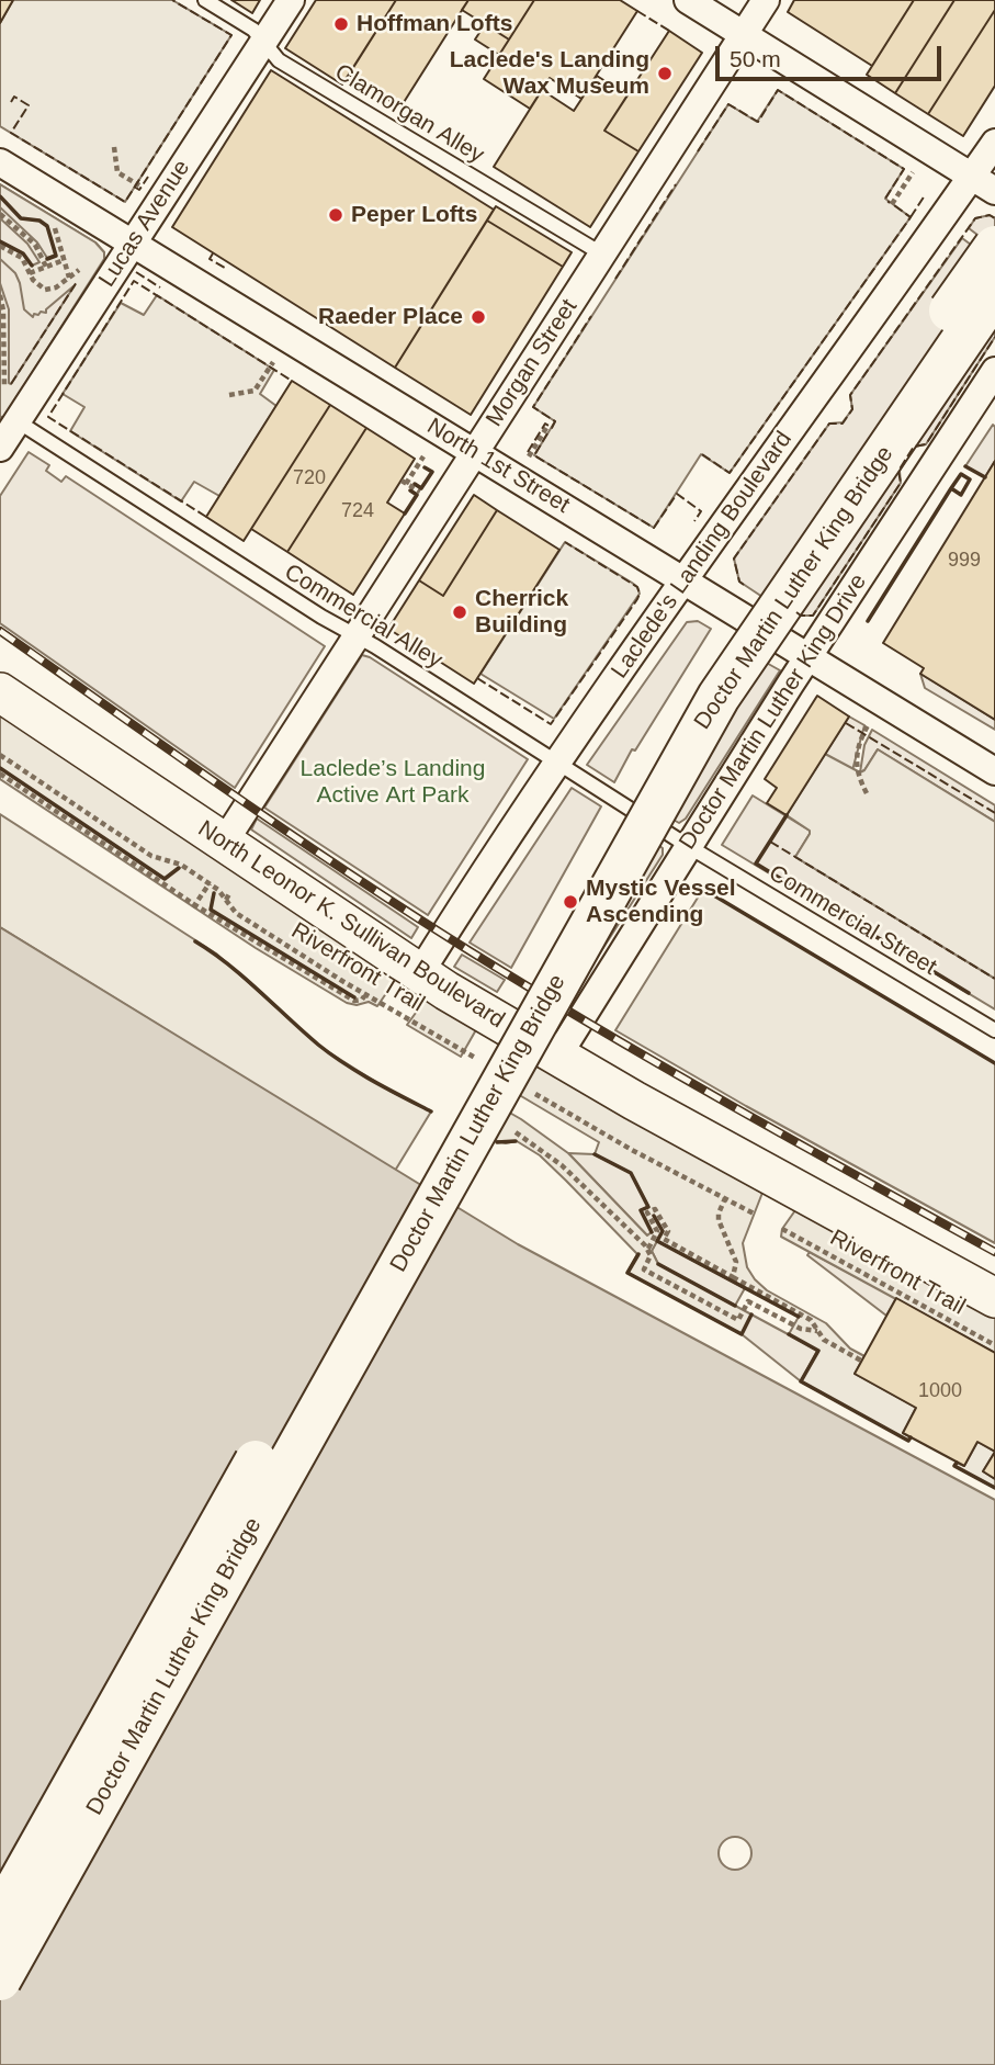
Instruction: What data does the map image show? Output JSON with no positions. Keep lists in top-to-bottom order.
{
  "streets": {
    "main road": ["Doctor Martin Luther King Bridge"],
    "street": [
      "Lucas Avenue",
      "Morgan Street",
      "North 1st Street",
      "Laclede's Landing Boulevard",
      "Doctor Martin Luther King Drive",
      "North Leonor K. Sullivan Boulevard"
    ],
    "lane": ["Clamorgan Alley", "Commercial Alley", "Commercial Street"],
    "path": ["Riverfront Trail"]
  },
  "crossings": [
    ["Clamorgan Alley", "Lucas Avenue"],
    ["Clamorgan Alley", "Morgan Street"],
    ["Lucas Avenue", "North 1st Street"],
    ["Lucas Avenue", "Commercial Alley"],
    ["Morgan Street", "North 1st Street"],
    ["Morgan Street", "Commercial Alley"],
    ["Morgan Street", "North Leonor K. Sullivan Boulevard"],
    ["North 1st Street", "Laclede's Landing Boulevard"],
    ["North 1st Street", "Doctor Martin Luther King Drive"],
    ["Laclede's Landing Boulevard", "Commercial Alley"],
    ["Laclede's Landing Boulevard", "North Leonor K. Sullivan Boulevard"],
    ["Commercial Alley", "Doctor Martin Luther King Drive"],
    ["Commercial Alley", "Commercial Street"],
    ["Doctor Martin Luther King Drive", "Commercial Street"],
    ["Doctor Martin Luther King Drive", "North Leonor K. Sullivan Boulevard"]
  ],
  "parks": ["Laclede’s Landing Active Art Park"],
  "places": [
    "Hoffman Lofts",
    "Laclede's Landing Wax Museum",
    "Peper Lofts",
    "Raeder Place",
    "Cherrick Building",
    "Mystic Vessel Ascending"
  ],
  "house_numbers": [
    "720",
    "724",
    "999",
    "1000"
  ],
  "scale_bar": "50 m"
}
